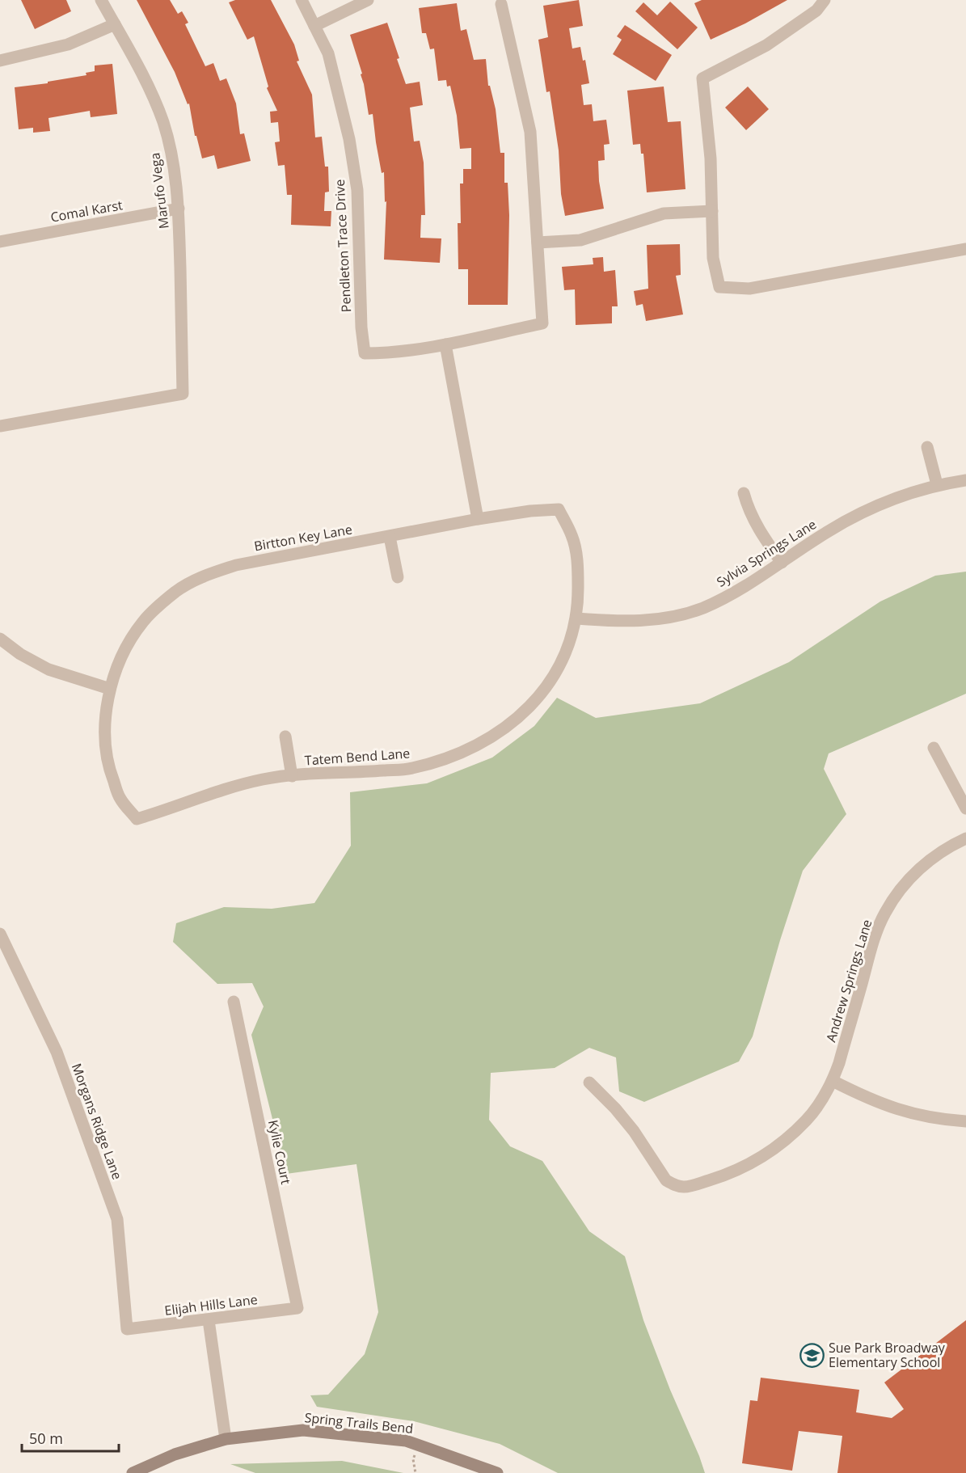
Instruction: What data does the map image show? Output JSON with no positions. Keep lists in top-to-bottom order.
{
  "streets": {
    "street": [
      "Marufo Vega",
      "Comal Karst",
      "Pendleton Trace Drive",
      "Birtton Key Lane",
      "Sylvia Springs Lane",
      "Tatem Bend Lane",
      "Andrew Springs Lane",
      "Morgans Ridge Lane",
      "Kylie Court",
      "Elijah Hills Lane",
      "Spring Trails Bend"
    ]
  },
  "crossings": [
    ["Marufo Vega", "Comal Karst"],
    ["Birtton Key Lane", "Tatem Bend Lane"],
    ["Sylvia Springs Lane", "Tatem Bend Lane"],
    ["Morgans Ridge Lane", "Elijah Hills Lane"],
    ["Kylie Court", "Elijah Hills Lane"]
  ],
  "places": {
    "school or university": ["Sue Park Broadway Elementary School"]
  },
  "scale_bar": "50 m"
}
